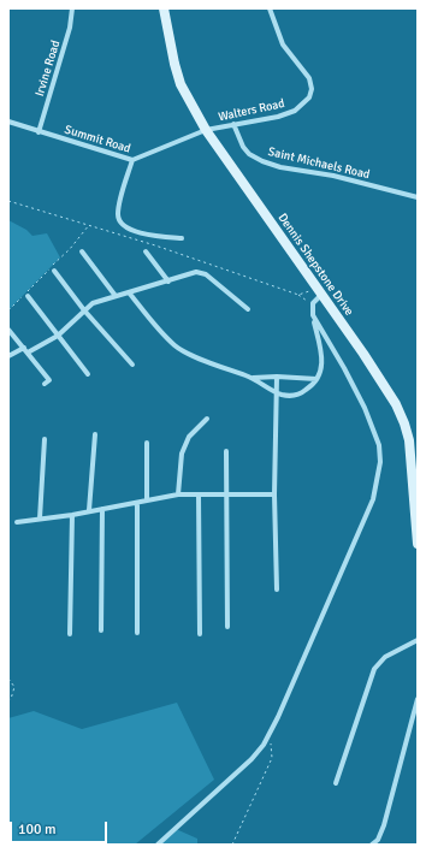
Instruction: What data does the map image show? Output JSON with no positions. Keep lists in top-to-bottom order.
{
  "streets": {
    "street": [
      "Irvine Road",
      "Walters Road",
      "Summit Road",
      "Saint Michaels Road",
      "Dennis Shepstone Drive"
    ]
  },
  "crossings": [
    ["Irvine Road", "Summit Road"],
    ["Walters Road", "Summit Road"],
    ["Walters Road", "Saint Michaels Road"],
    ["Walters Road", "Dennis Shepstone Drive"],
    ["Summit Road", "Dennis Shepstone Drive"]
  ],
  "scale_bar": "100 m"
}
